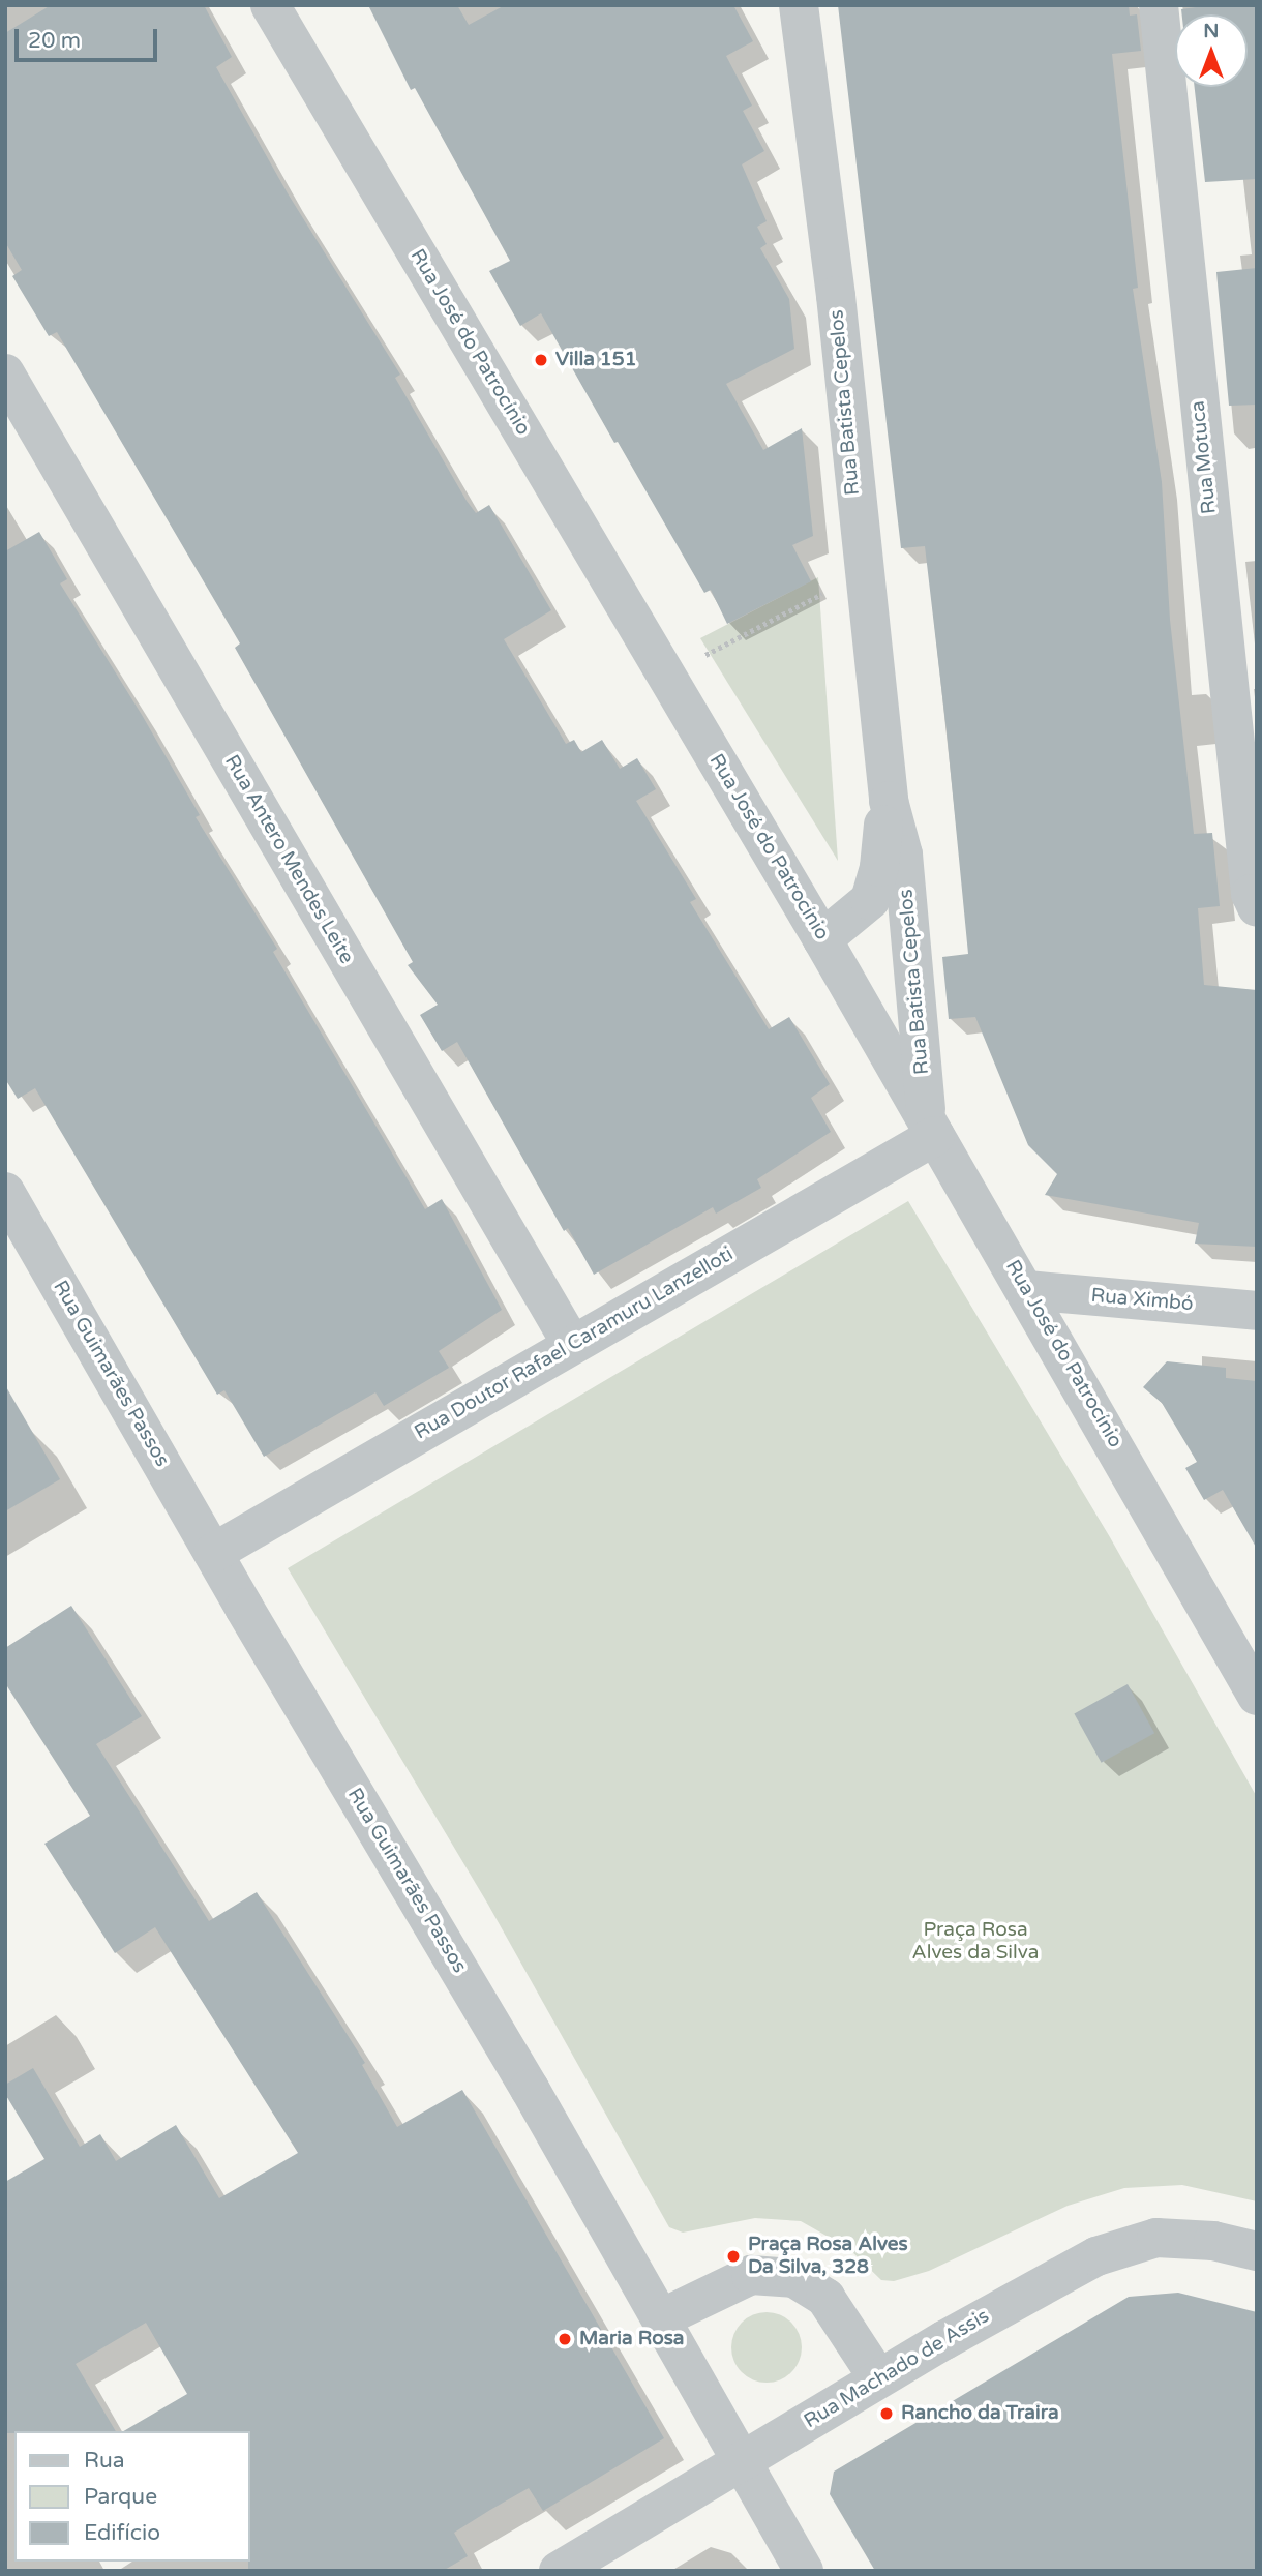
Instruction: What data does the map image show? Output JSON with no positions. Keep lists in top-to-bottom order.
{
  "streets": {
    "street": [
      "Rua José do Patrocínio",
      "Rua Batista Cepelos",
      "Rua Motuca",
      "Rua Antero Mendes Leite",
      "Rua Ximbó",
      "Rua Doutor Rafael Caramuru Lanzelloti",
      "Rua Guimarães Passos",
      "Rua Machado de Assis"
    ]
  },
  "crossings": [
    ["Rua José do Patrocínio", "Rua Batista Cepelos"],
    ["Rua José do Patrocínio", "Rua Ximbó"],
    ["Rua José do Patrocínio", "Rua Doutor Rafael Caramuru Lanzelloti"],
    ["Rua Batista Cepelos", "Rua Doutor Rafael Caramuru Lanzelloti"],
    ["Rua Antero Mendes Leite", "Rua Doutor Rafael Caramuru Lanzelloti"],
    ["Rua Doutor Rafael Caramuru Lanzelloti", "Rua Guimarães Passos"],
    ["Rua Guimarães Passos", "Rua Machado de Assis"]
  ],
  "parks": ["Praça Rosa Alves da Silva"],
  "places": [
    "Villa 151",
    "Praça Rosa Alves Da Silva, 328",
    "Maria Rosa",
    "Rancho da Traira"
  ],
  "legend": ["Rua", "Parque", "Edifício"],
  "scale_bar": "20 m",
  "north": "top"
}
